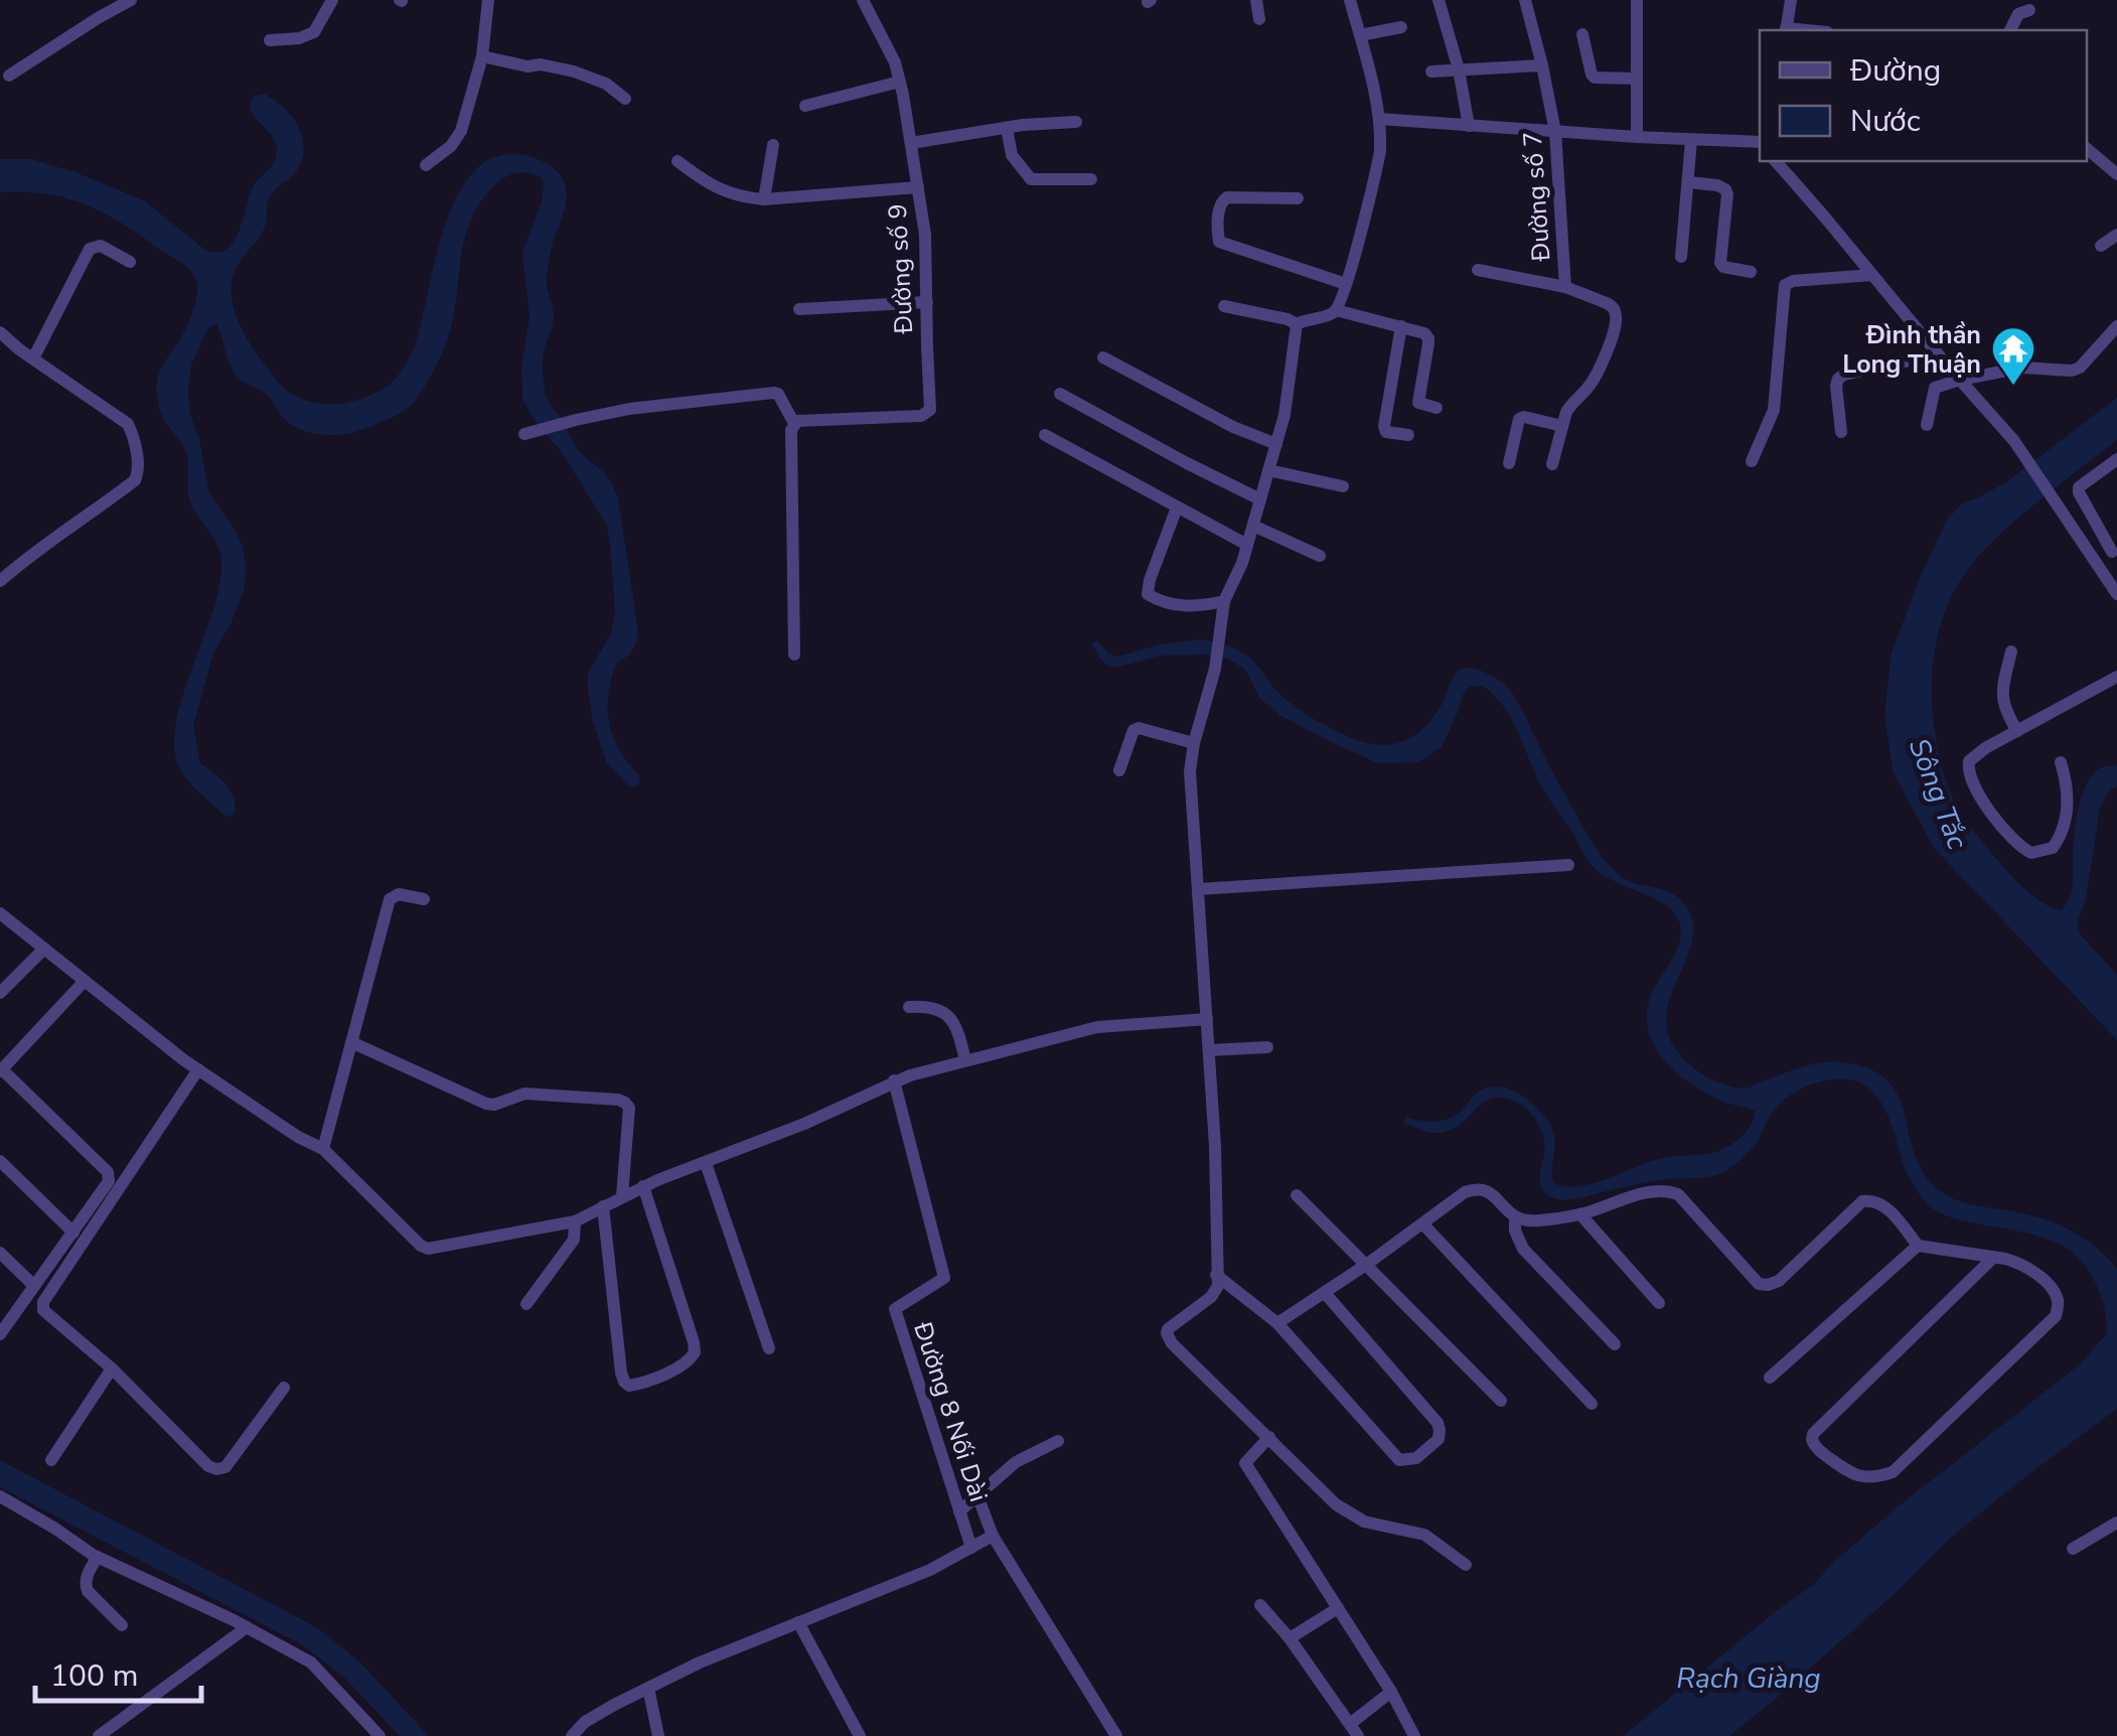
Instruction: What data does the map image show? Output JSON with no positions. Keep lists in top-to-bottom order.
{
  "streets": {
    "street": ["Đường số 7", "Đường số 9", "Đường 8 Nối Dài"]
  },
  "water": ["Sông Tắc", "Rạch Giàng"],
  "places": {
    "temple": ["Đình thần Long Thuận"]
  },
  "legend": ["Đường", "Nước"],
  "scale_bar": "100 m"
}
